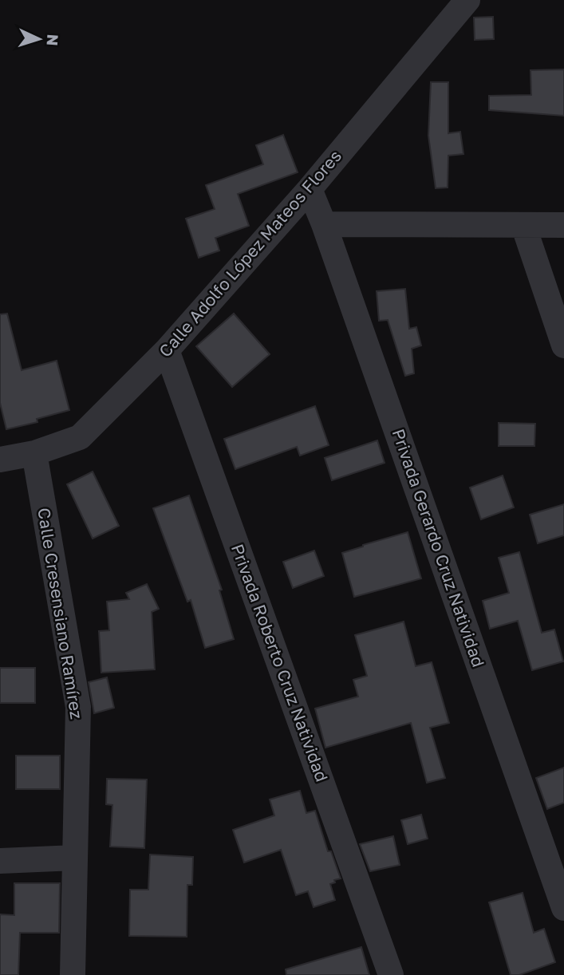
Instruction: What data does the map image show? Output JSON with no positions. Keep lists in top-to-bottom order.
{
  "streets": {
    "street": [
      "Calle Adolfo López Mateos Flores",
      "Privada Gerardo Cruz Natividad",
      "Calle Cresensiano Ramírez",
      "Privada Roberto Cruz Natividad"
    ]
  },
  "crossings": [
    ["Calle Adolfo López Mateos Flores", "Privada Gerardo Cruz Natividad"],
    ["Calle Adolfo López Mateos Flores", "Calle Cresensiano Ramírez"],
    ["Calle Adolfo López Mateos Flores", "Privada Roberto Cruz Natividad"]
  ],
  "north": "right"
}
